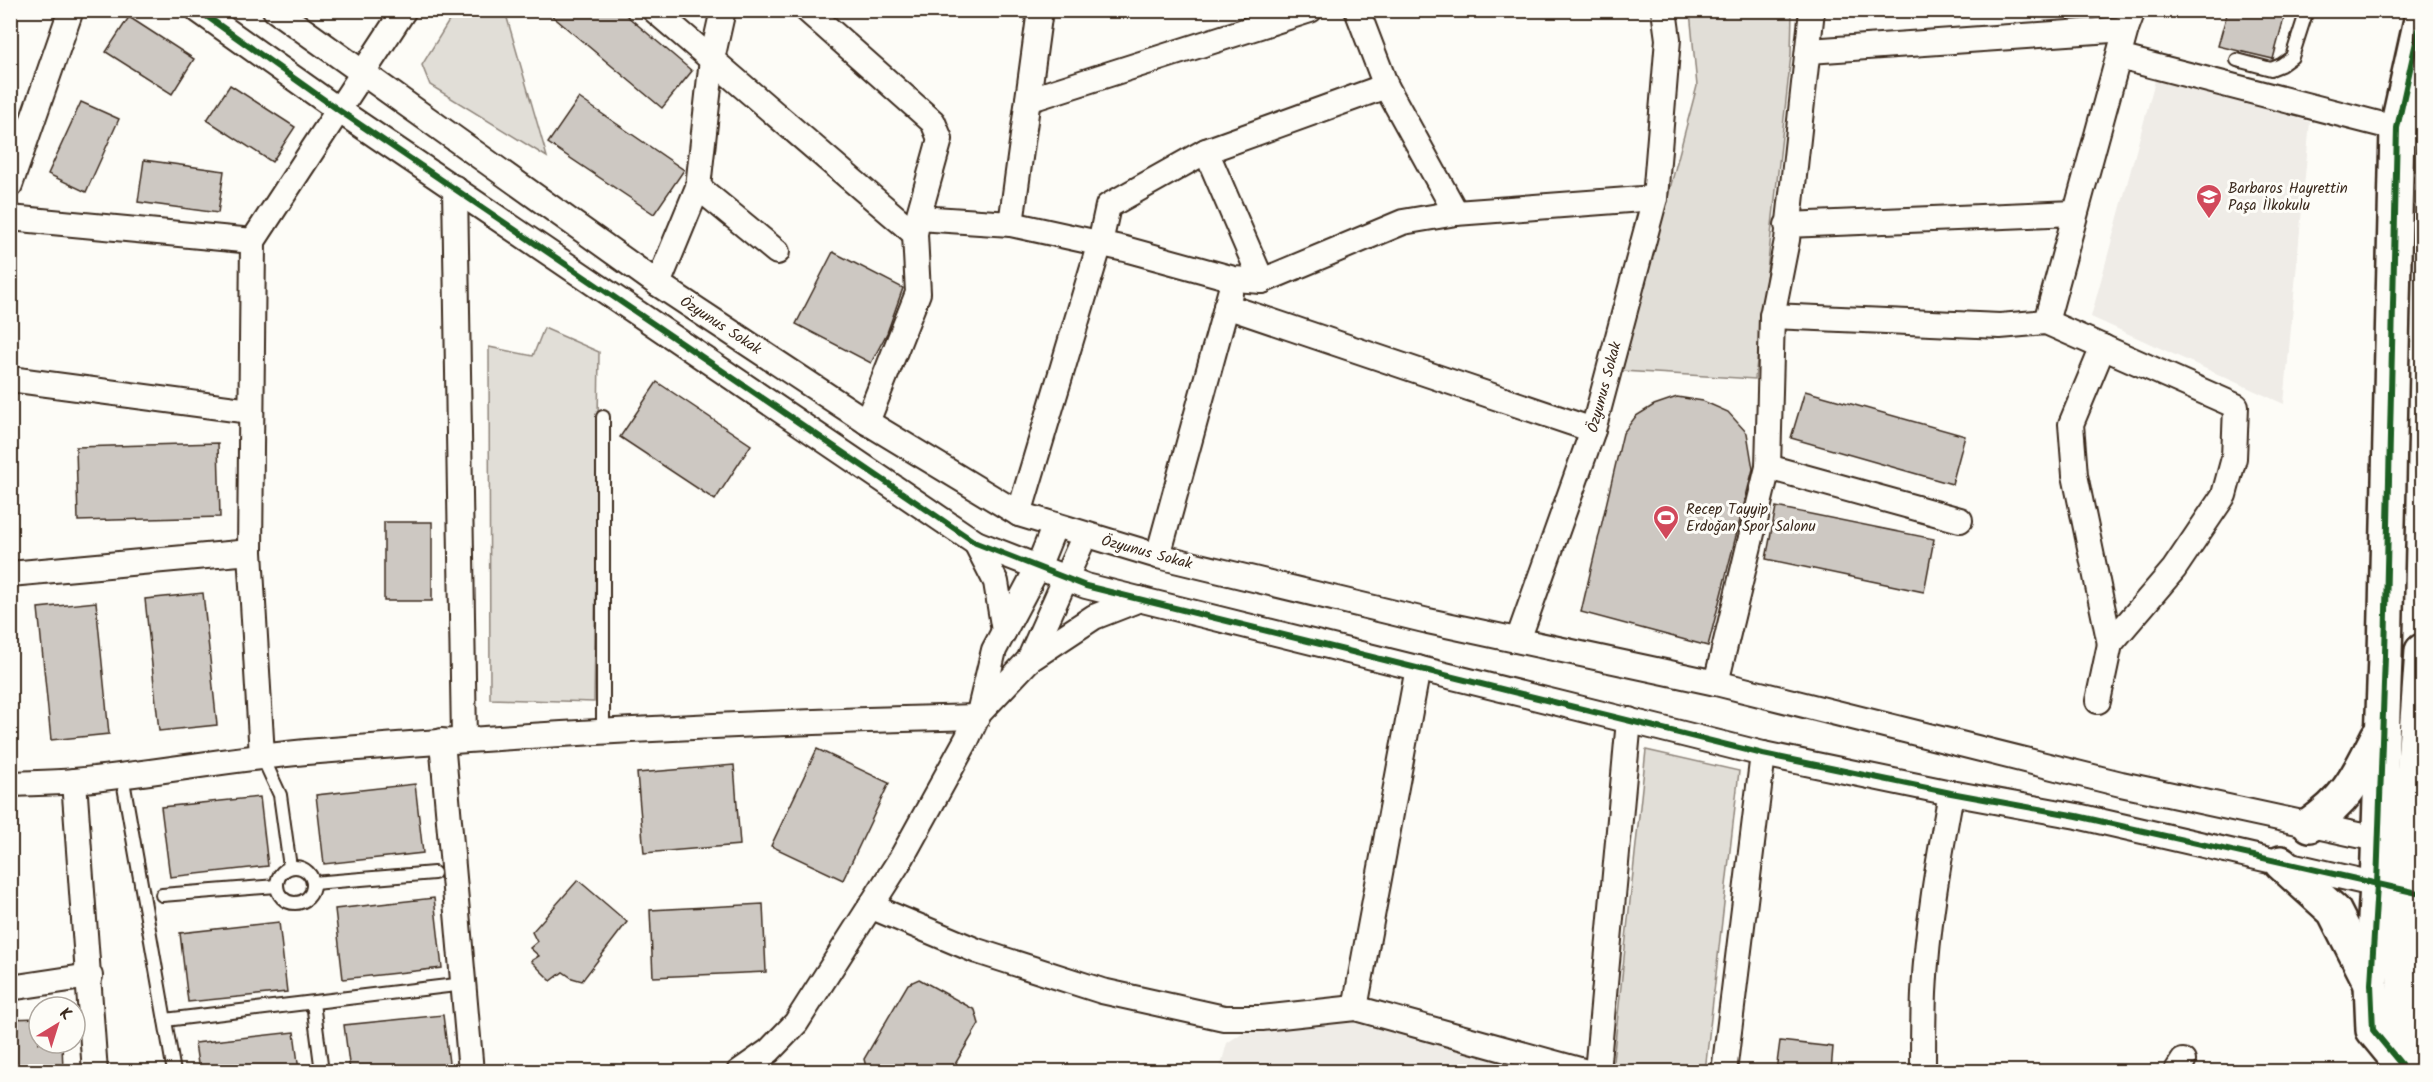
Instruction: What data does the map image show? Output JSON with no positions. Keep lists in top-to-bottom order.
{
  "streets": {
    "street": ["Özyunus Sokak"]
  },
  "places": {
    "school or university": ["Barbaros Hayrettin Paşa İlkokulu"],
    "sports": ["Recep Tayyip Erdoğan Spor Salonu"]
  },
  "north": "top right"
}
